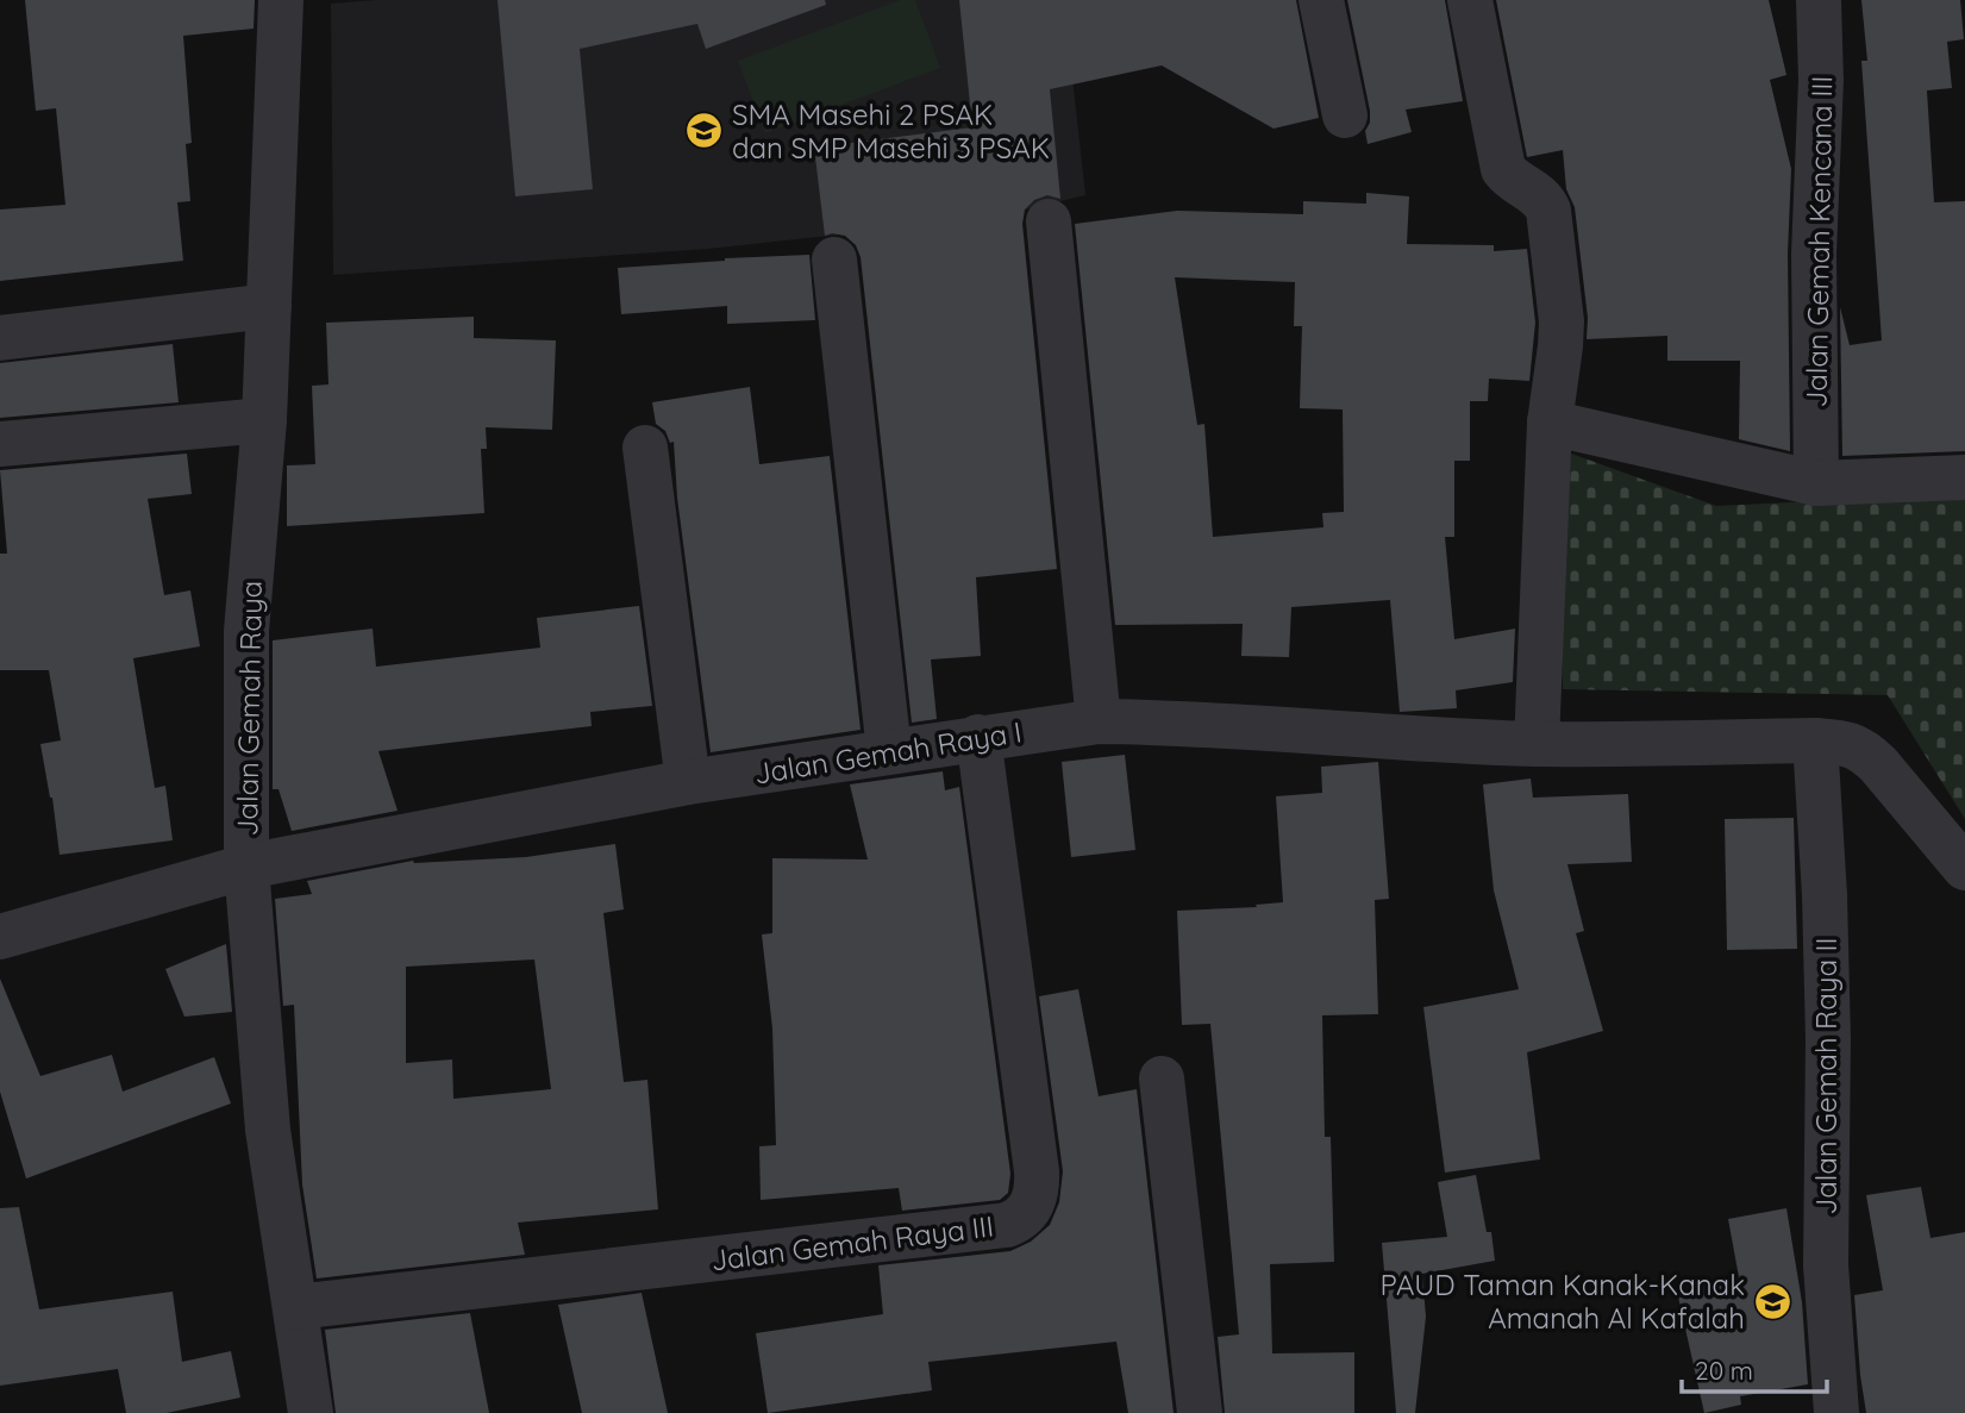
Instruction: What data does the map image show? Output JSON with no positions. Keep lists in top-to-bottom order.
{
  "streets": {
    "street": [
      "Jalan Gemah Kencana III",
      "Jalan Gemah Raya",
      "Jalan Gemah Raya I",
      "Jalan Gemah Raya II",
      "Jalan Gemah Raya III"
    ]
  },
  "crossings": [
    ["Jalan Gemah Raya", "Jalan Gemah Raya I"],
    ["Jalan Gemah Raya", "Jalan Gemah Raya III"],
    ["Jalan Gemah Raya I", "Jalan Gemah Raya II"],
    ["Jalan Gemah Raya I", "Jalan Gemah Raya III"]
  ],
  "places": {
    "school or university": ["SMA Masehi 2 PSAK dan SMP Masehi 3 PSAK", "PAUD Taman Kanak-Kanak Amanah Al Kafalah"]
  },
  "scale_bar": "20 m"
}
